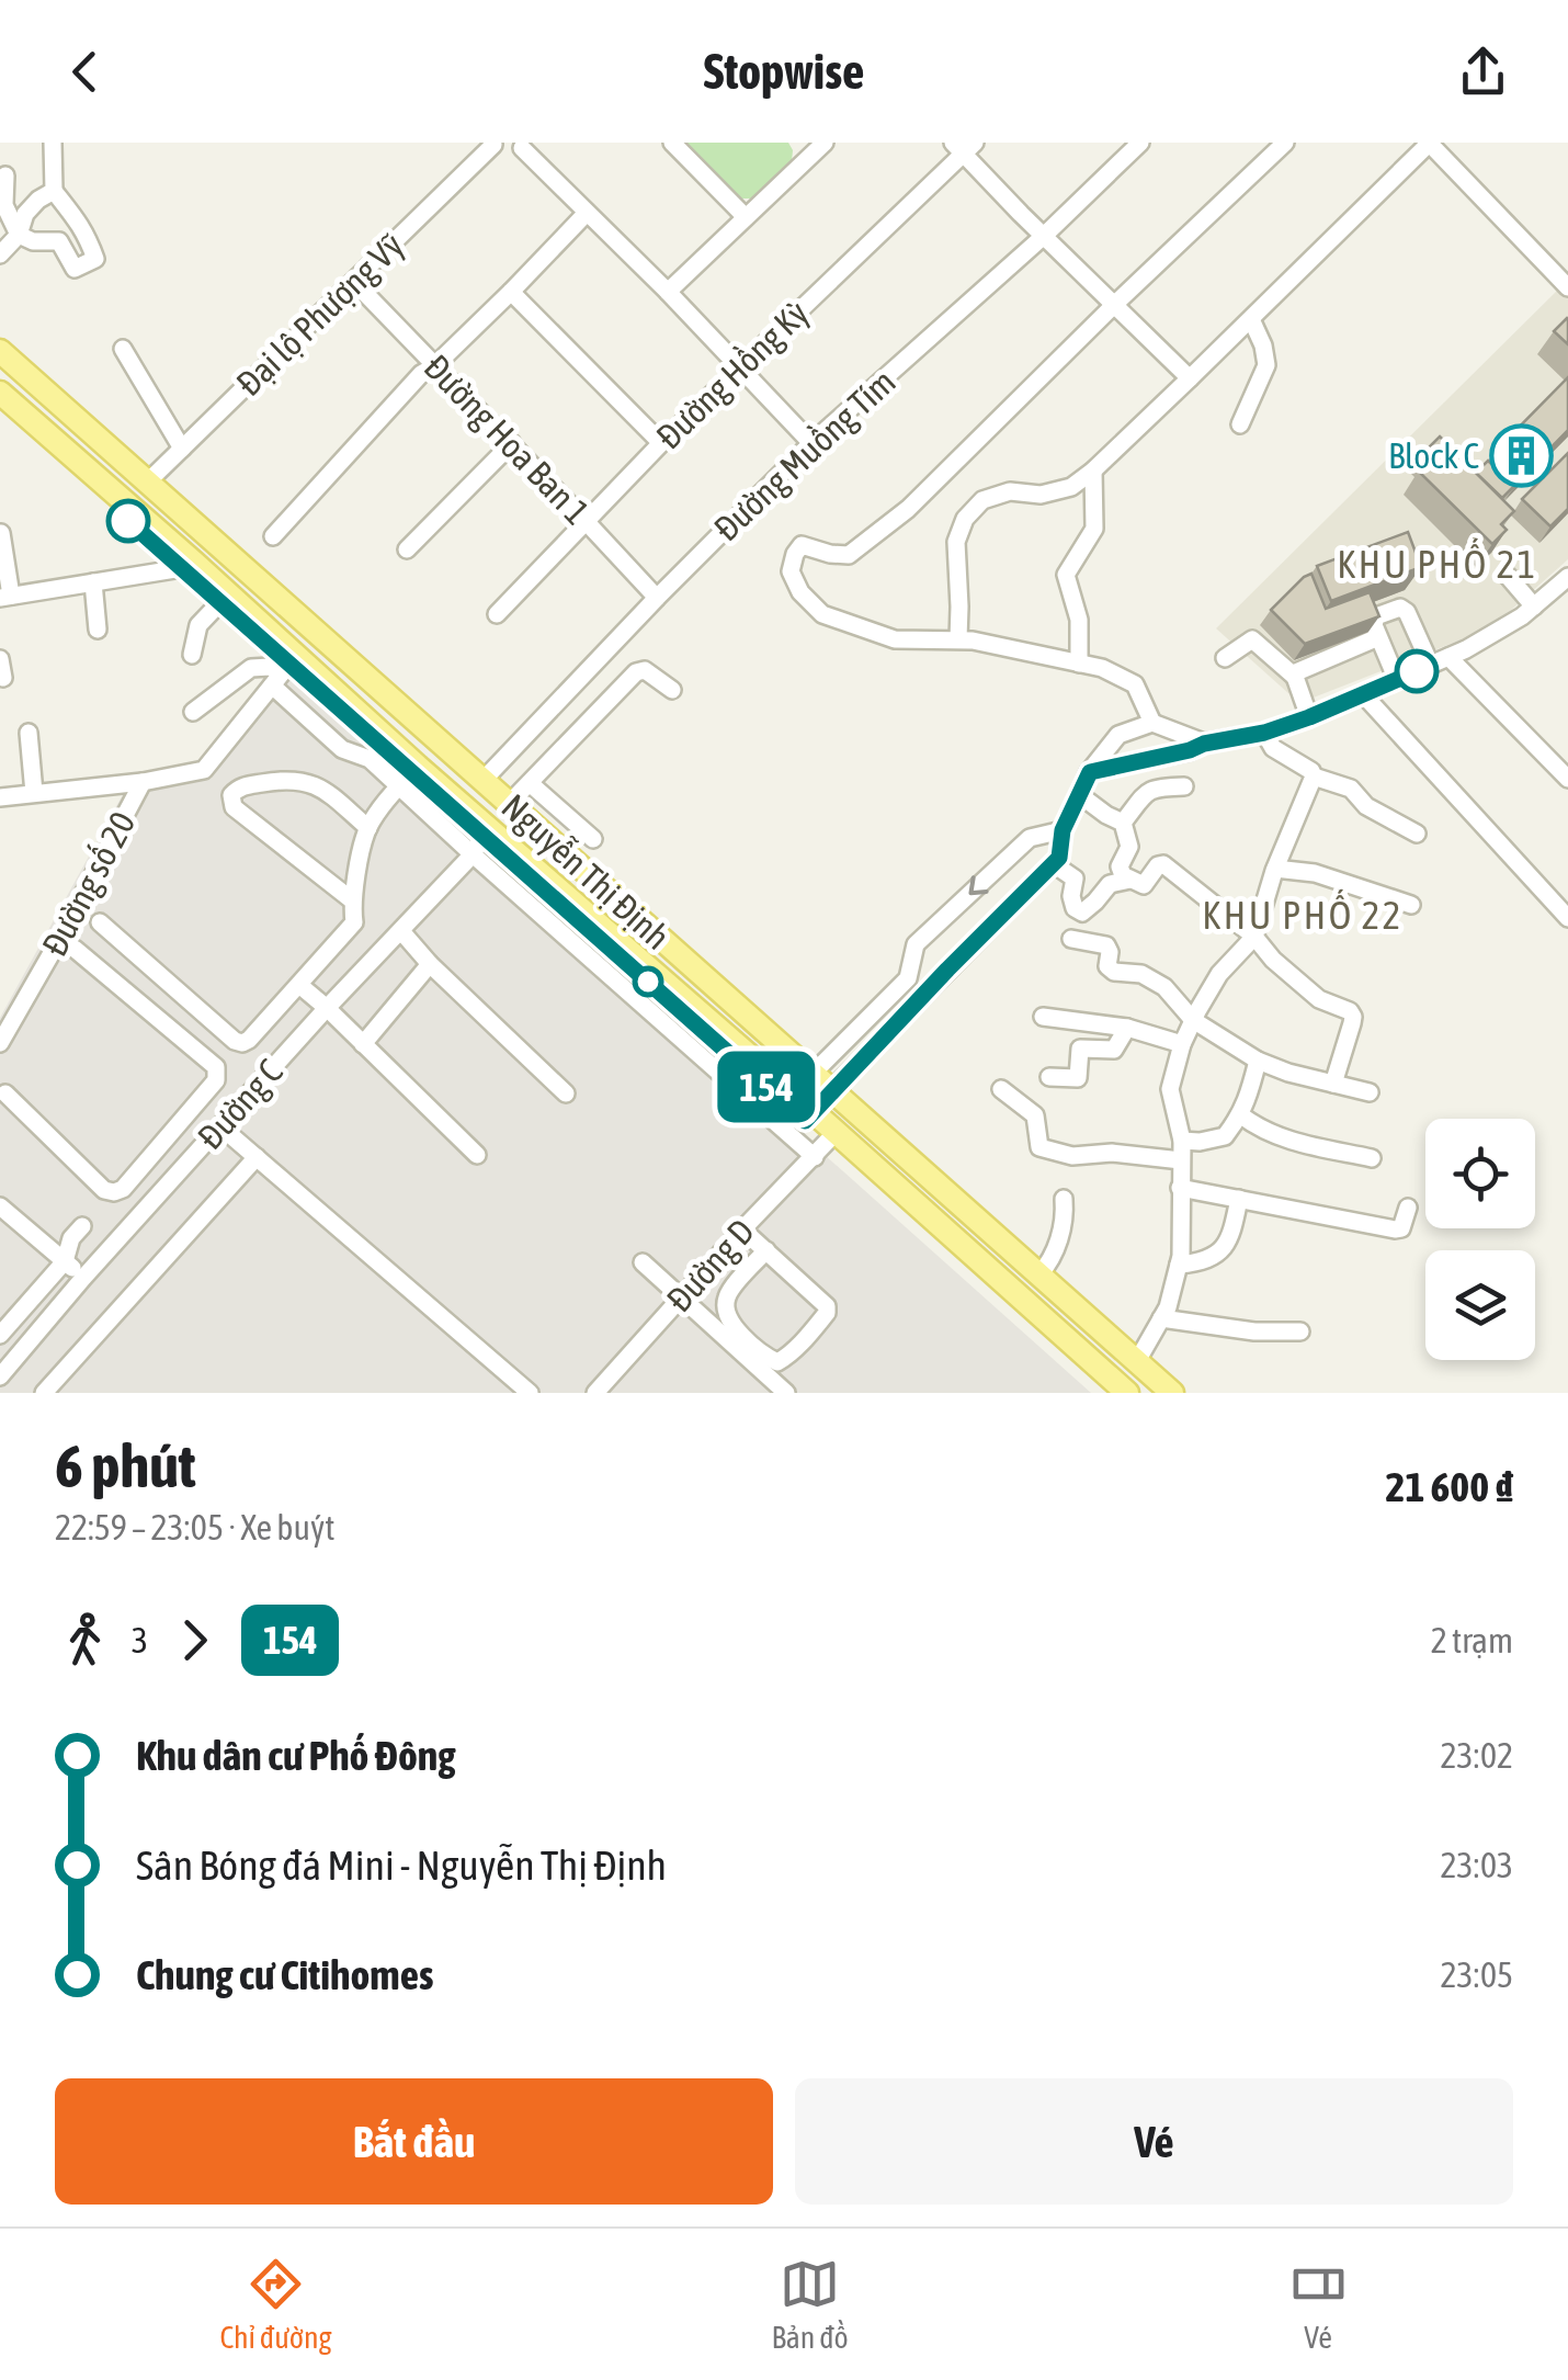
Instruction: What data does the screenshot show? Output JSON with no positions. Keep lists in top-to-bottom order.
{
  "streets": {
    "main road": ["Nguyễn Thị Định"],
    "street": [
      "Đại lộ Phượng Vỹ",
      "Đường Hồng Kỳ",
      "Đường Hoa Ban 1",
      "Đường Muồng Tím",
      "Đường số 20",
      "Đường C",
      "Đường D"
    ]
  },
  "crossings": [
    ["Đại lộ Phượng Vỹ", "Đường Hoa Ban 1"],
    ["Đại lộ Phượng Vỹ", "Nguyễn Thị Định"],
    ["Đường Hồng Kỳ", "Đường Hoa Ban 1"],
    ["Đường Hoa Ban 1", "Đường Muồng Tím"],
    ["Đường Muồng Tím", "Nguyễn Thị Định"],
    ["Nguyễn Thị Định", "Đường số 20"],
    ["Nguyễn Thị Định", "Đường C"],
    ["Nguyễn Thị Định", "Đường D"]
  ],
  "districts": ["KHU PHỐ 21", "KHU PHỐ 22"],
  "places": {
    "building": ["Block C"]
  },
  "lines": ["bus line 154"],
  "page": {
    "header": "Stopwise",
    "on_map": "154",
    "heading": ["6 phút", "22:59 – 23:05 · Xe buýt", "21 600 ₫"],
    "legs": ["3", "154", "2 trạm"],
    "list": [
      {
        "name": "Khu dân cư Phố Đông",
        "value": "23:02"
      },
      {
        "name": "Sân Bóng đá Mini - Nguyễn Thị Định",
        "value": "23:03"
      },
      {
        "name": "Chung cư Citihomes",
        "value": "23:05"
      }
    ],
    "buttons": ["Bắt đầu", "Vé"],
    "tabs": ["Chỉ đường", "Bản đồ", "Vé"]
  }
}
